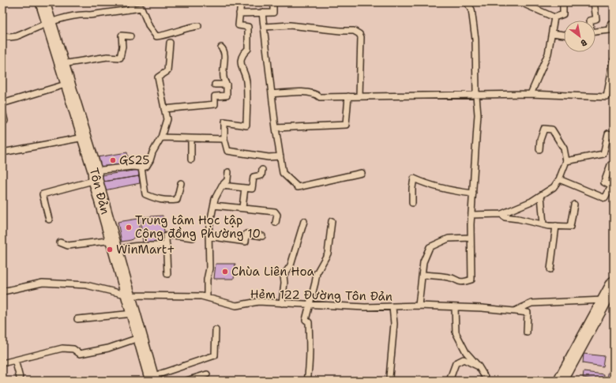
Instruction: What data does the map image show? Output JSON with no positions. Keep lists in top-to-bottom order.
{
  "streets": {
    "street": ["Tôn Đản"],
    "lane": ["Hẻm 122 Đường Tôn Đản"]
  },
  "crossings": [
    ["Tôn Đản", "Hẻm 122 Đường Tôn Đản"]
  ],
  "places": [
    "GS25",
    "Trung tâm Học tập Cộng đồng Phường 10",
    "WinMart+",
    "Chùa Liên Hoa"
  ],
  "north": "bottom right"
}
